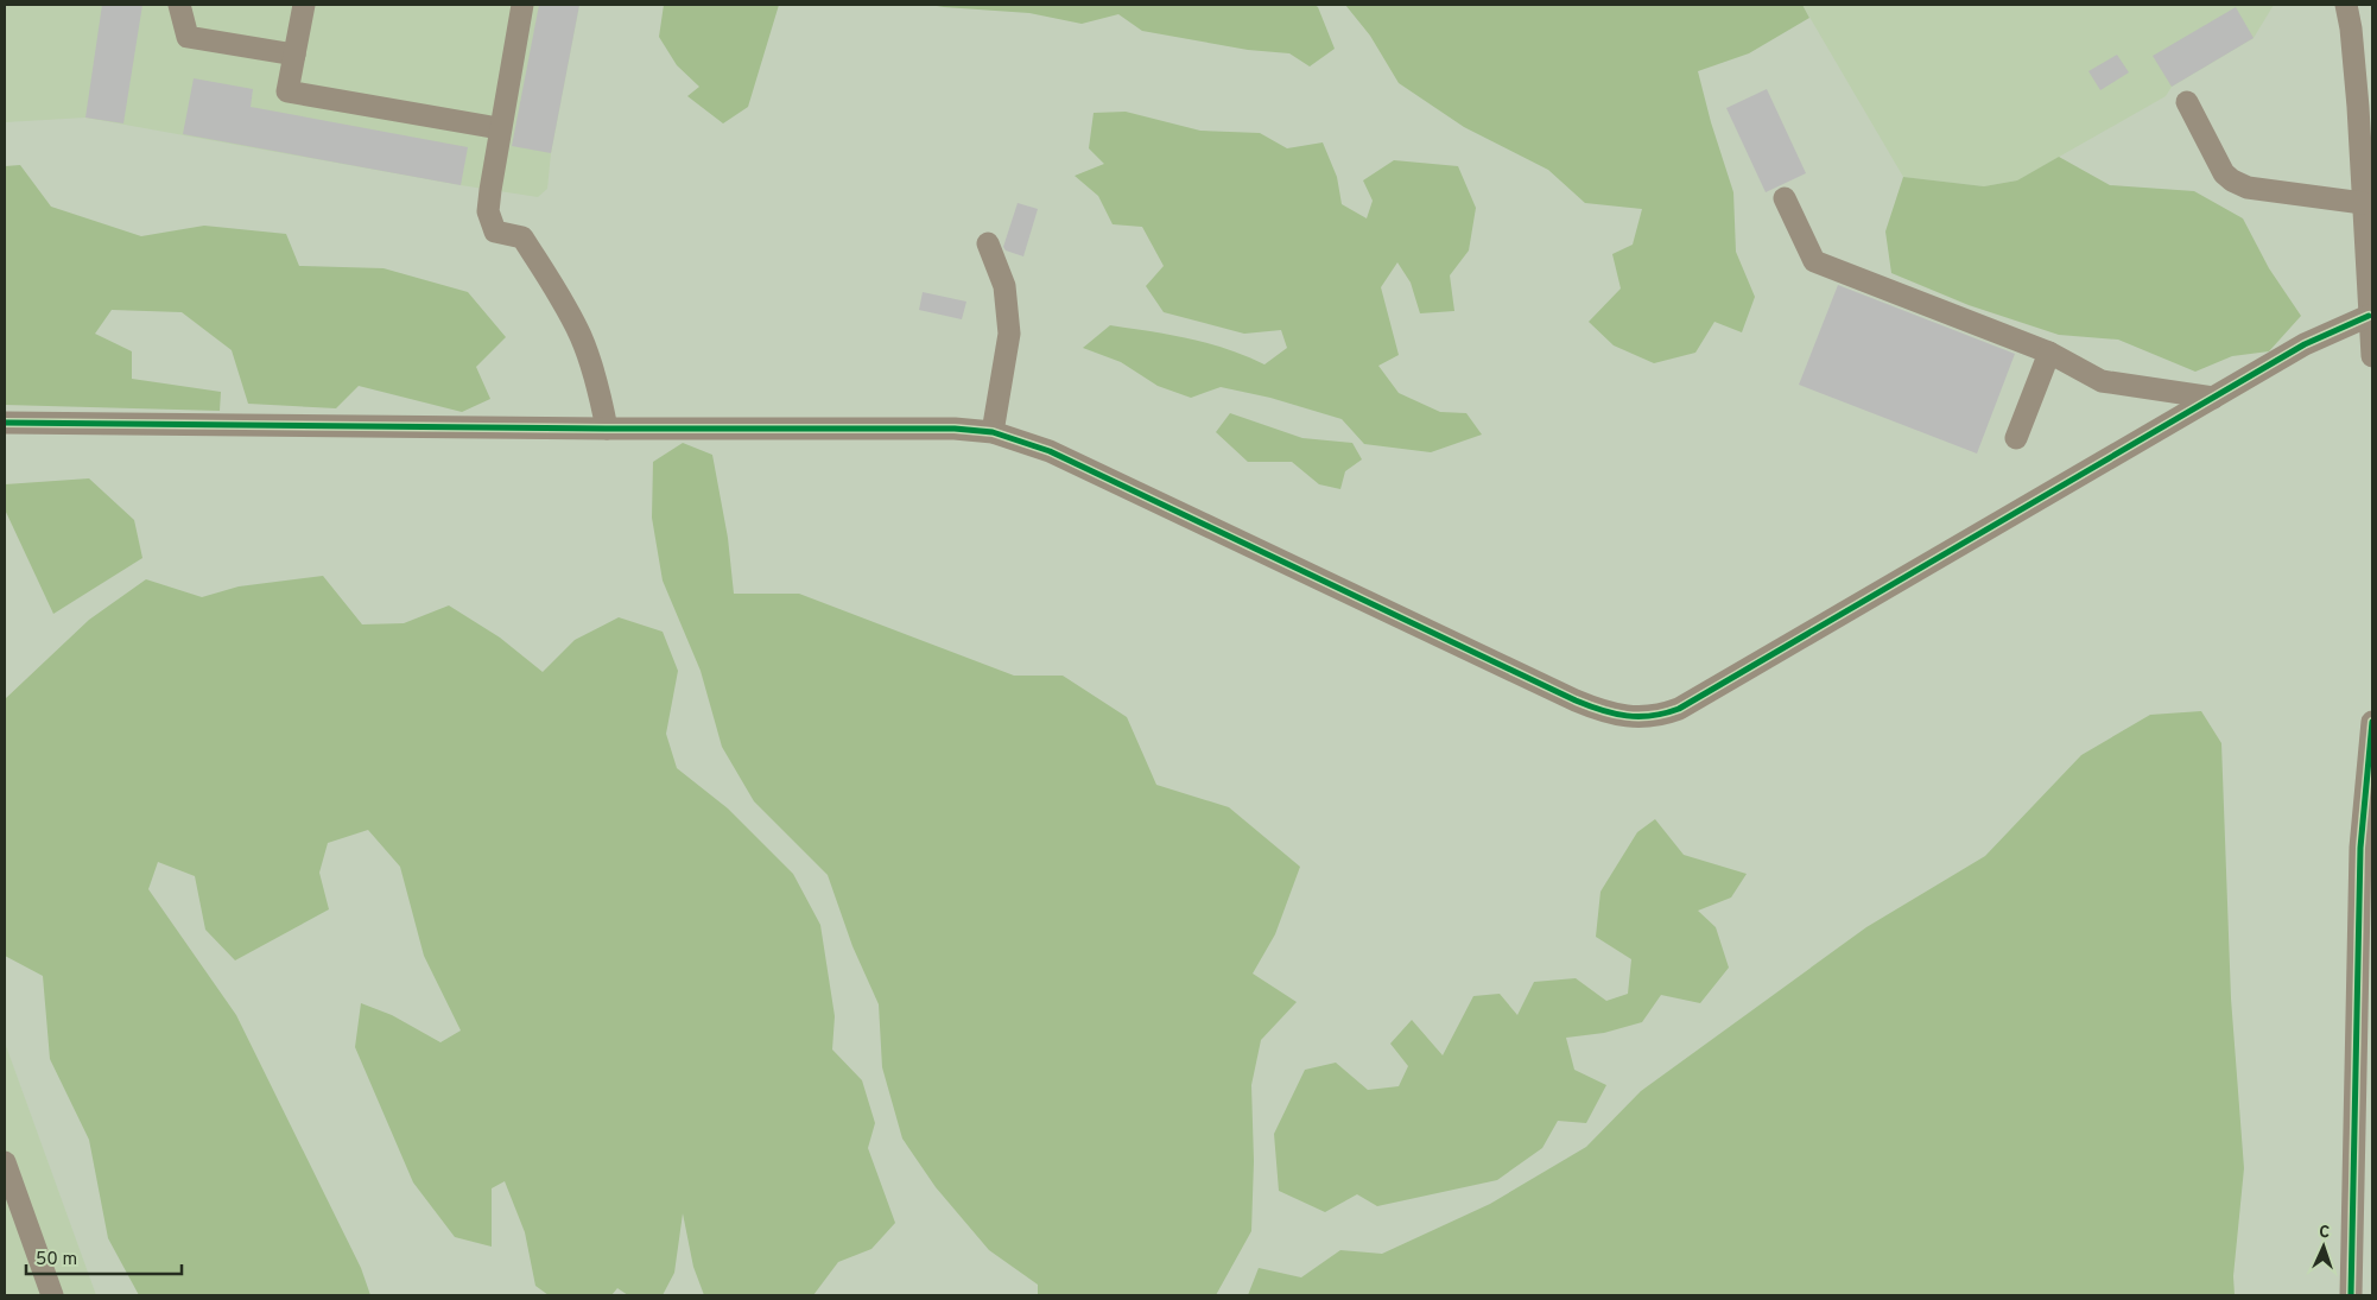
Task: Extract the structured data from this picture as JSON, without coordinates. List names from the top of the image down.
{
  "scale_bar": "50 m",
  "north": "top"
}
